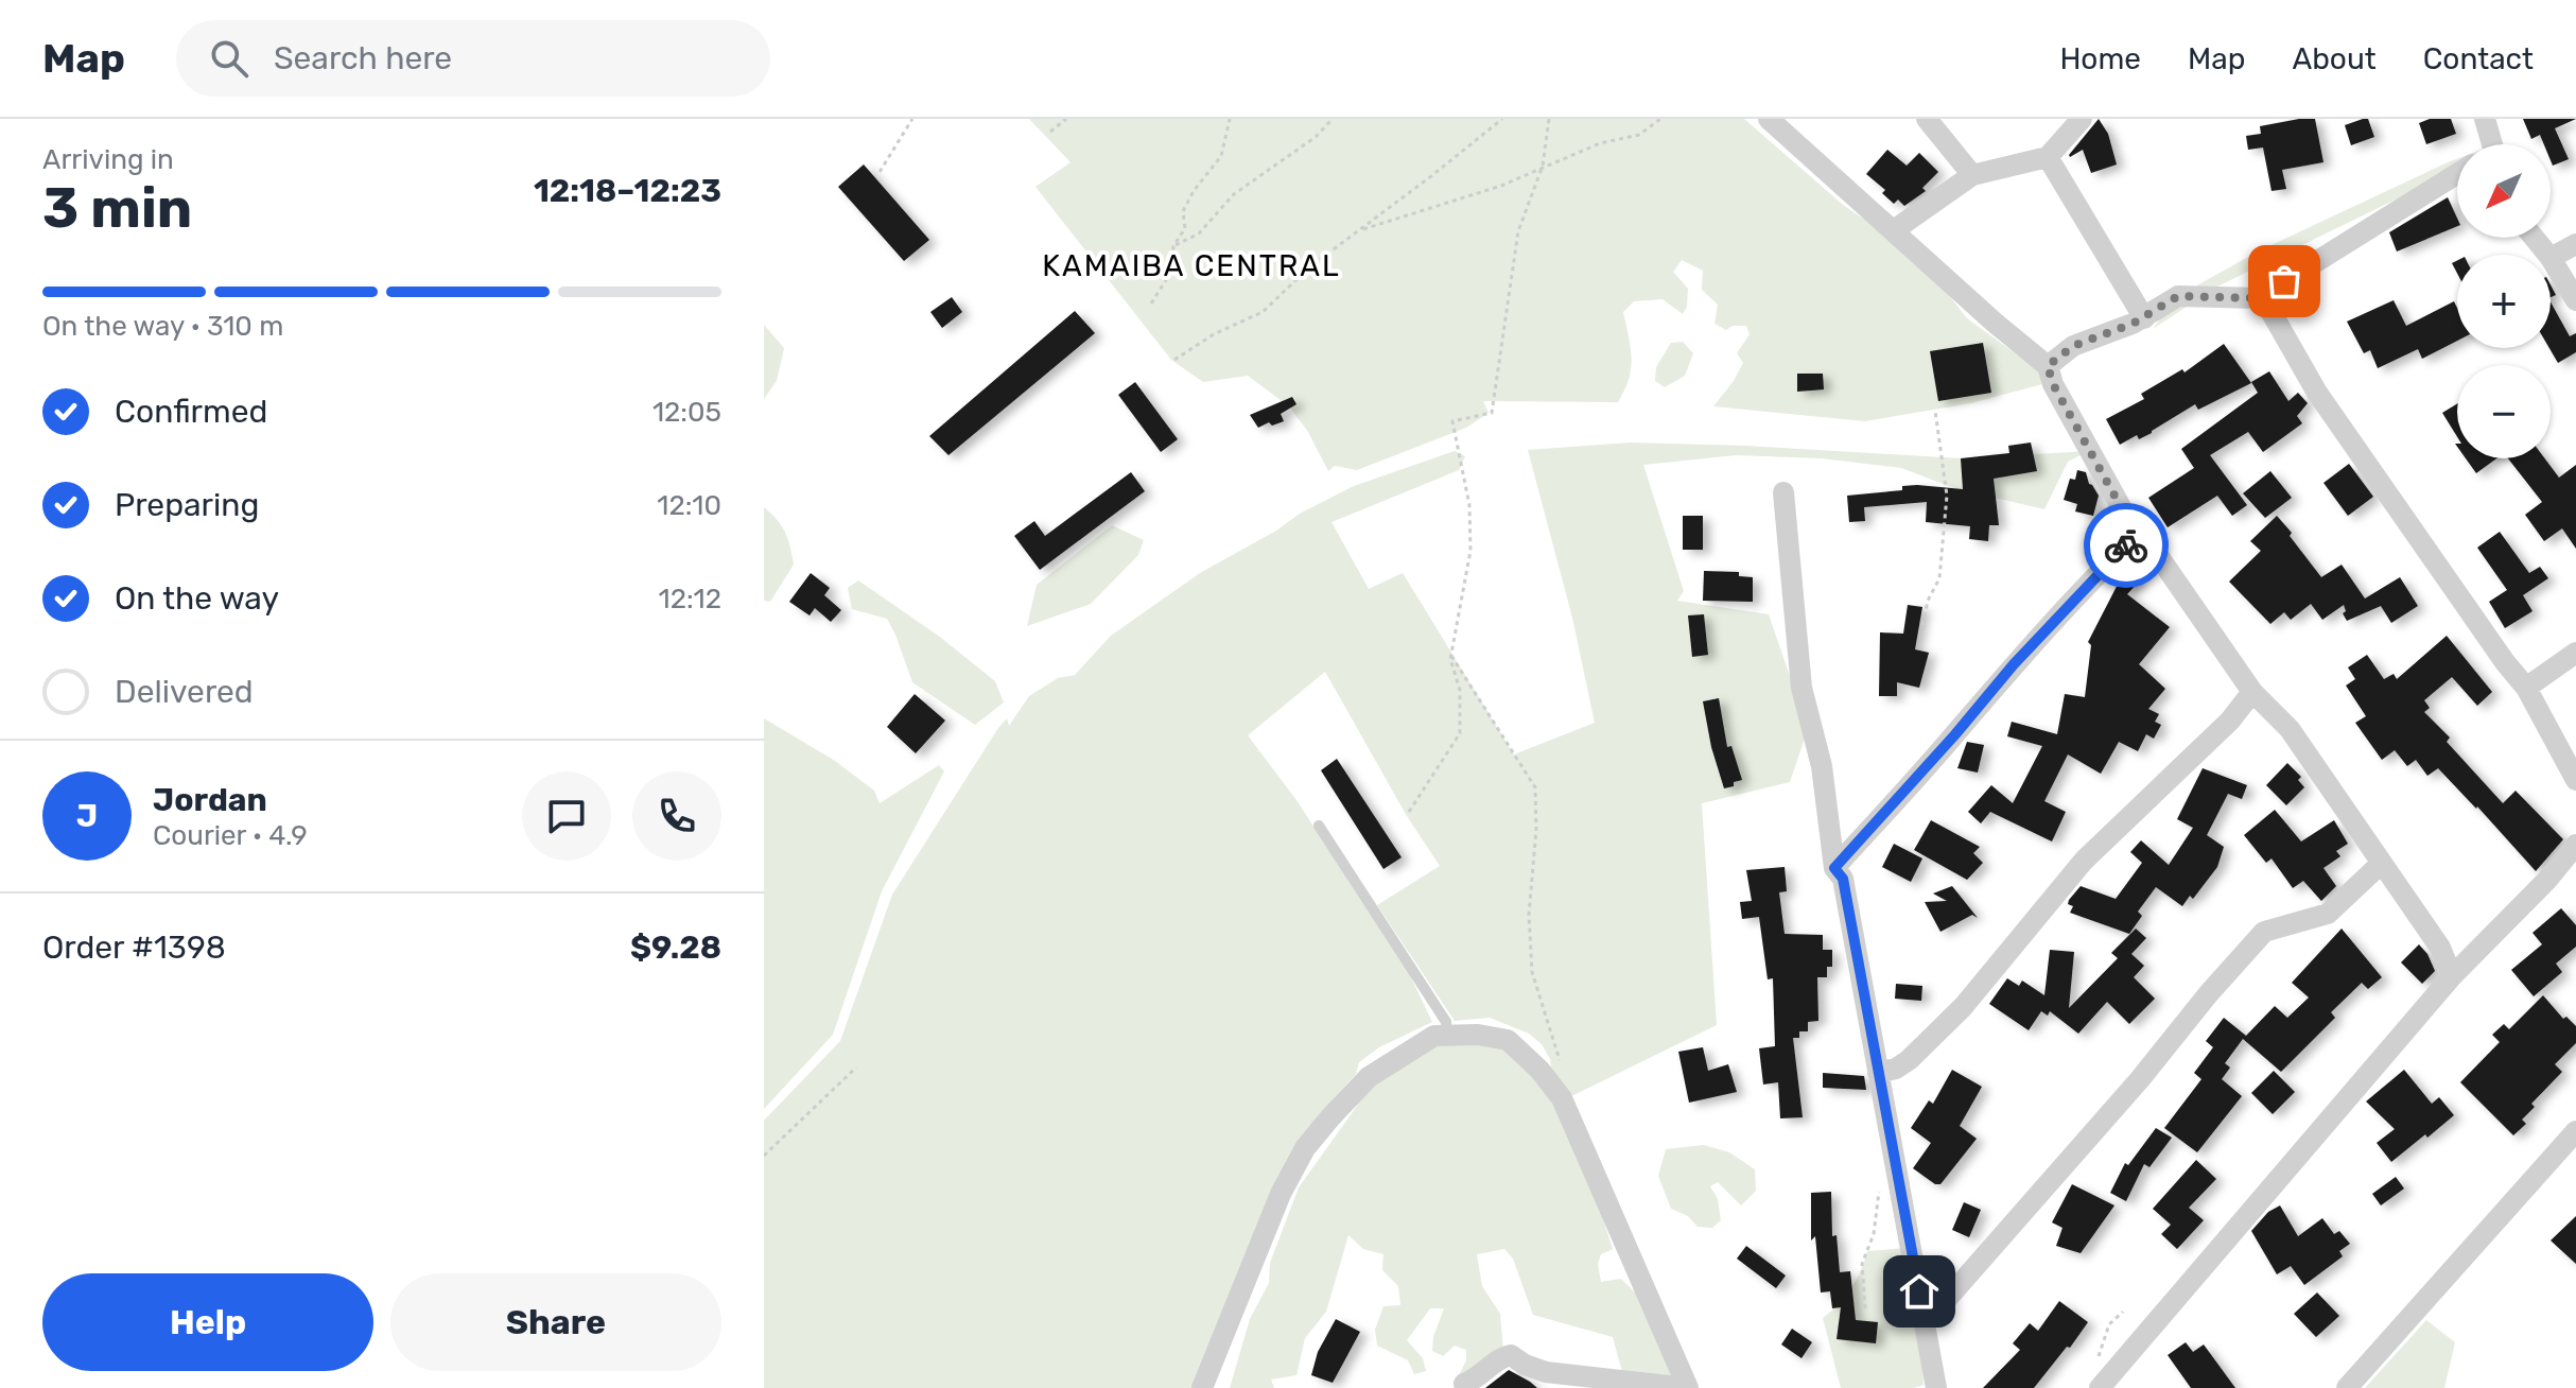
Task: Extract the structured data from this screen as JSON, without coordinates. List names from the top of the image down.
{
  "districts": ["KAMAIBA CENTRAL"],
  "north": "bottom left",
  "page": {
    "header": "Map",
    "search": "Search here",
    "nav": [
      "Home",
      "Map",
      "About",
      "Contact"
    ],
    "heading": ["3 min", "Arriving in", "12:18–12:23"],
    "panel": [
      "Jordan",
      "Courier · 4.9",
      "Order #1398",
      "$9.28"
    ],
    "map_buttons": ["+", "−"],
    "bar": "On the way · 310 m",
    "list": [
      ["Confirmed", "12:05"],
      ["Preparing", "12:10"],
      ["On the way", "12:12"],
      "Delivered"
    ],
    "round": "J",
    "buttons": ["Help", "Share"]
  }
}
